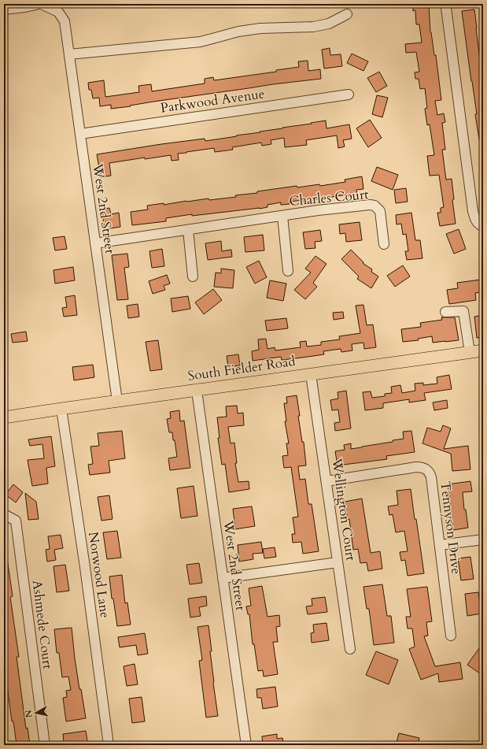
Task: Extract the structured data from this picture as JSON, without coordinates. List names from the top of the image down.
{
  "streets": {
    "main road": ["South Fielder Road"],
    "street": [
      "Parkwood Avenue",
      "Charles Court",
      "West 2nd Street",
      "Wellington Court",
      "Tennyson Drive",
      "Norwood Lane",
      "Ashmede Court"
    ]
  },
  "crossings": [
    ["Parkwood Avenue", "West 2nd Street"],
    ["Charles Court", "West 2nd Street"],
    ["West 2nd Street", "South Fielder Road"],
    ["South Fielder Road", "Wellington Court"],
    ["South Fielder Road", "Norwood Lane"],
    ["Wellington Court", "Tennyson Drive"]
  ],
  "north": "left"
}
